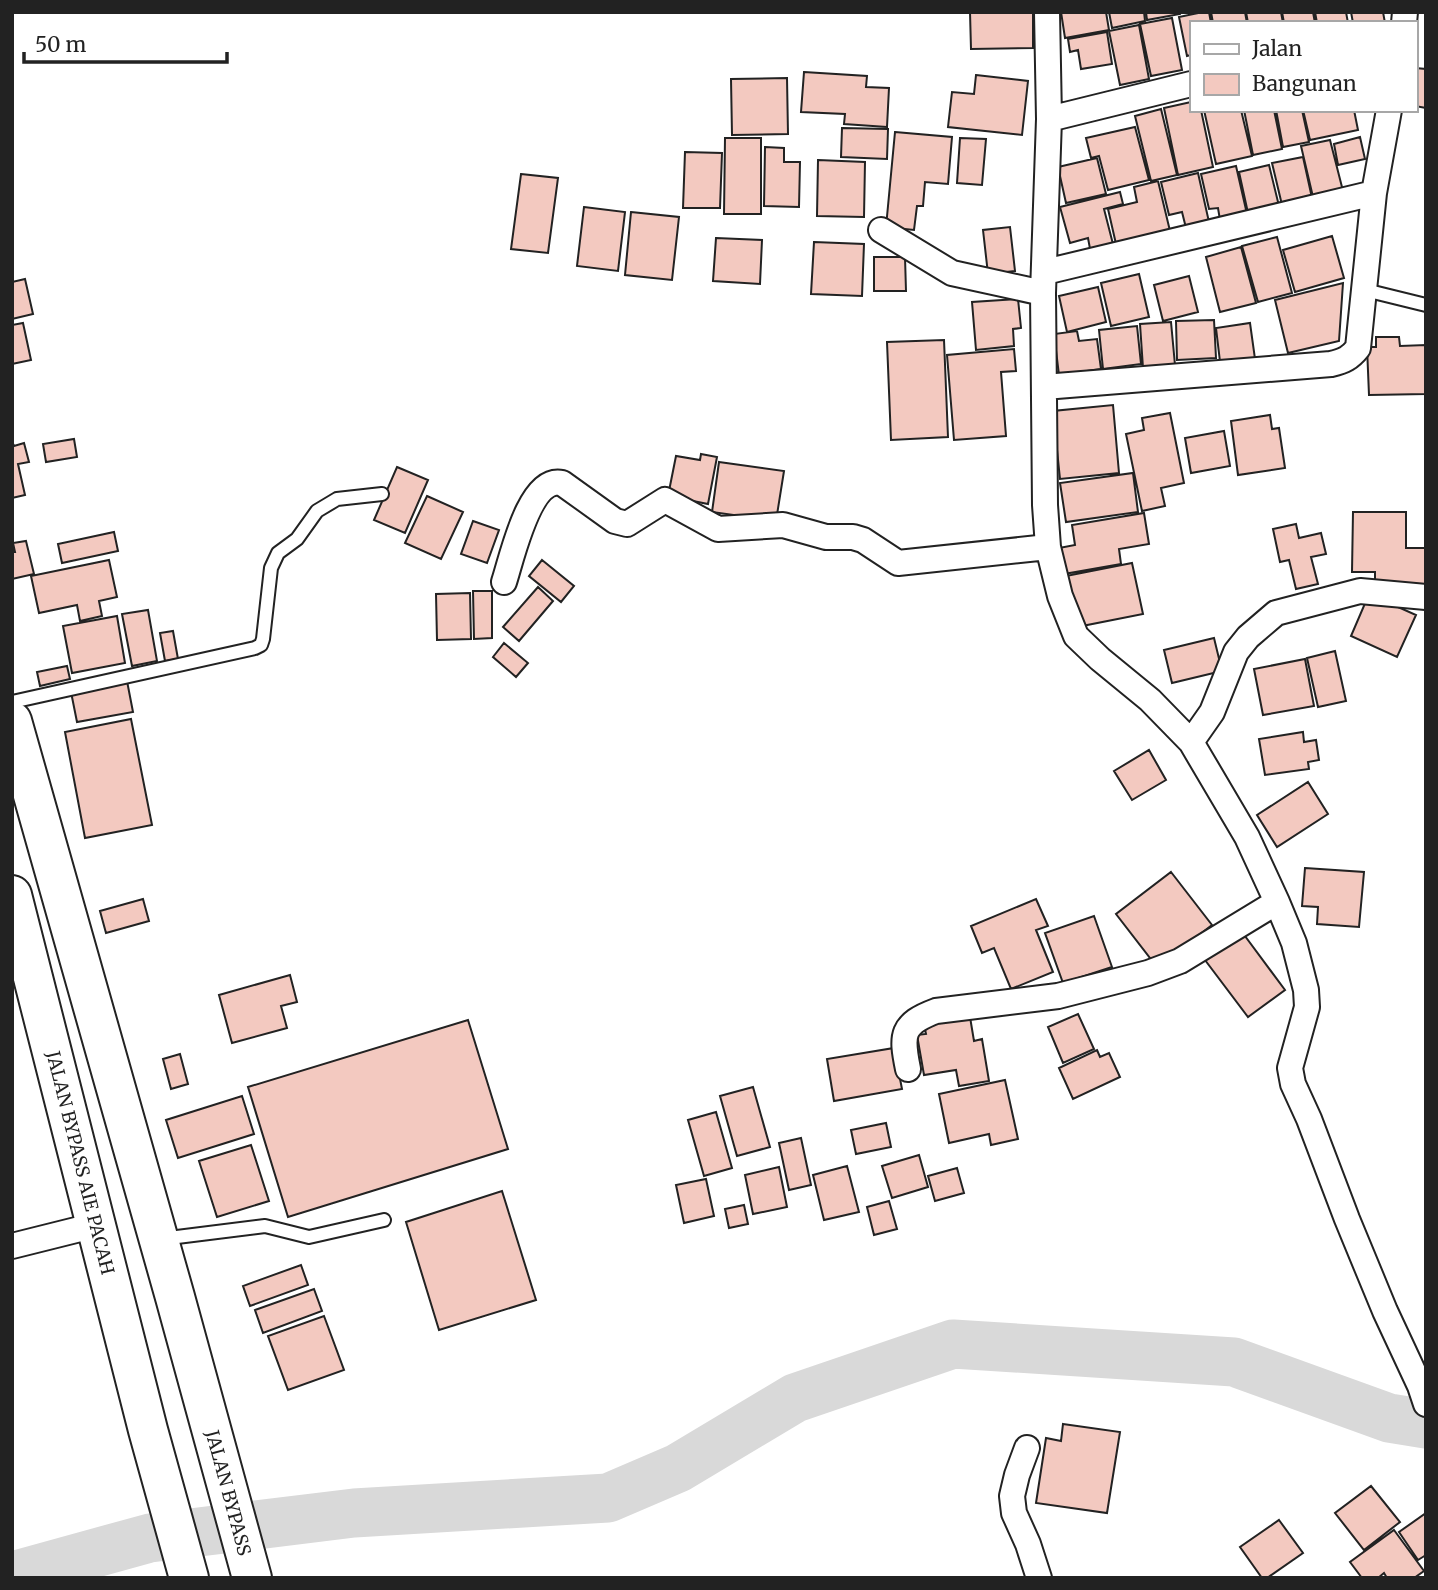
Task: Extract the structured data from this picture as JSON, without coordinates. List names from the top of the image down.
{
  "streets": {
    "highway": ["JALAN BYPASS AIE PACAH", "JALAN BYPASS"]
  },
  "legend": ["Jalan", "Bangunan"],
  "scale_bar": "50 m"
}
